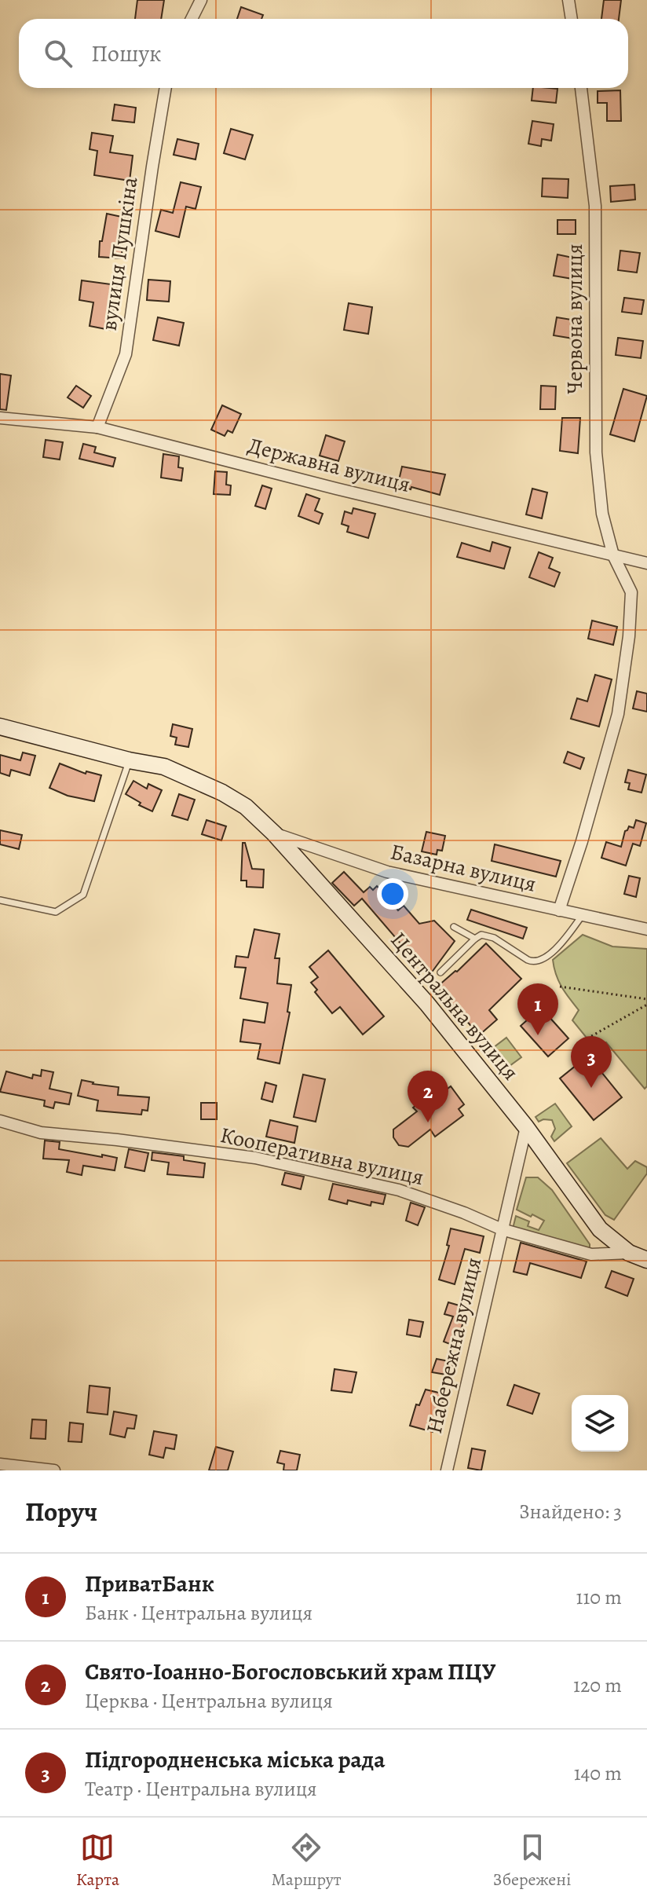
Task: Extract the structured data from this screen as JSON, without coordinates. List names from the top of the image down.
{
  "streets": {
    "main road": ["Центральна вулиця"],
    "street": [
      "вулиця Пушкіна",
      "Червона вулиця",
      "Державна вулиця",
      "Базарна вулиця",
      "Кооперативна вулиця",
      "Набережна вулиця"
    ]
  },
  "crossings": [
    ["вулиця Пушкіна", "Державна вулиця"],
    ["Червона вулиця", "Державна вулиця"],
    ["Червона вулиця", "Базарна вулиця"],
    ["Базарна вулиця", "Центральна вулиця"],
    ["Центральна вулиця", "Кооперативна вулиця"],
    ["Центральна вулиця", "Набережна вулиця"],
    ["Кооперативна вулиця", "Набережна вулиця"]
  ],
  "page": {
    "search": "Пошук",
    "pins": ["1", "3", "2"],
    "heading": ["Поруч", "Знайдено: 3"],
    "list": [
      {
        "mark": "1",
        "name": "ПриватБанк",
        "note": "Банк · Центральна вулиця",
        "value": "110 m"
      },
      {
        "mark": "2",
        "name": "Свято-Іоанно-Богословський храм ПЦУ",
        "note": "Церква · Центральна вулиця",
        "value": "120 m"
      },
      {
        "mark": "3",
        "name": "Підгородненська міська рада",
        "note": "Театр · Центральна вулиця",
        "value": "140 m"
      }
    ],
    "nav": ["Карта", "Маршрут", "Збережені"]
  }
}
